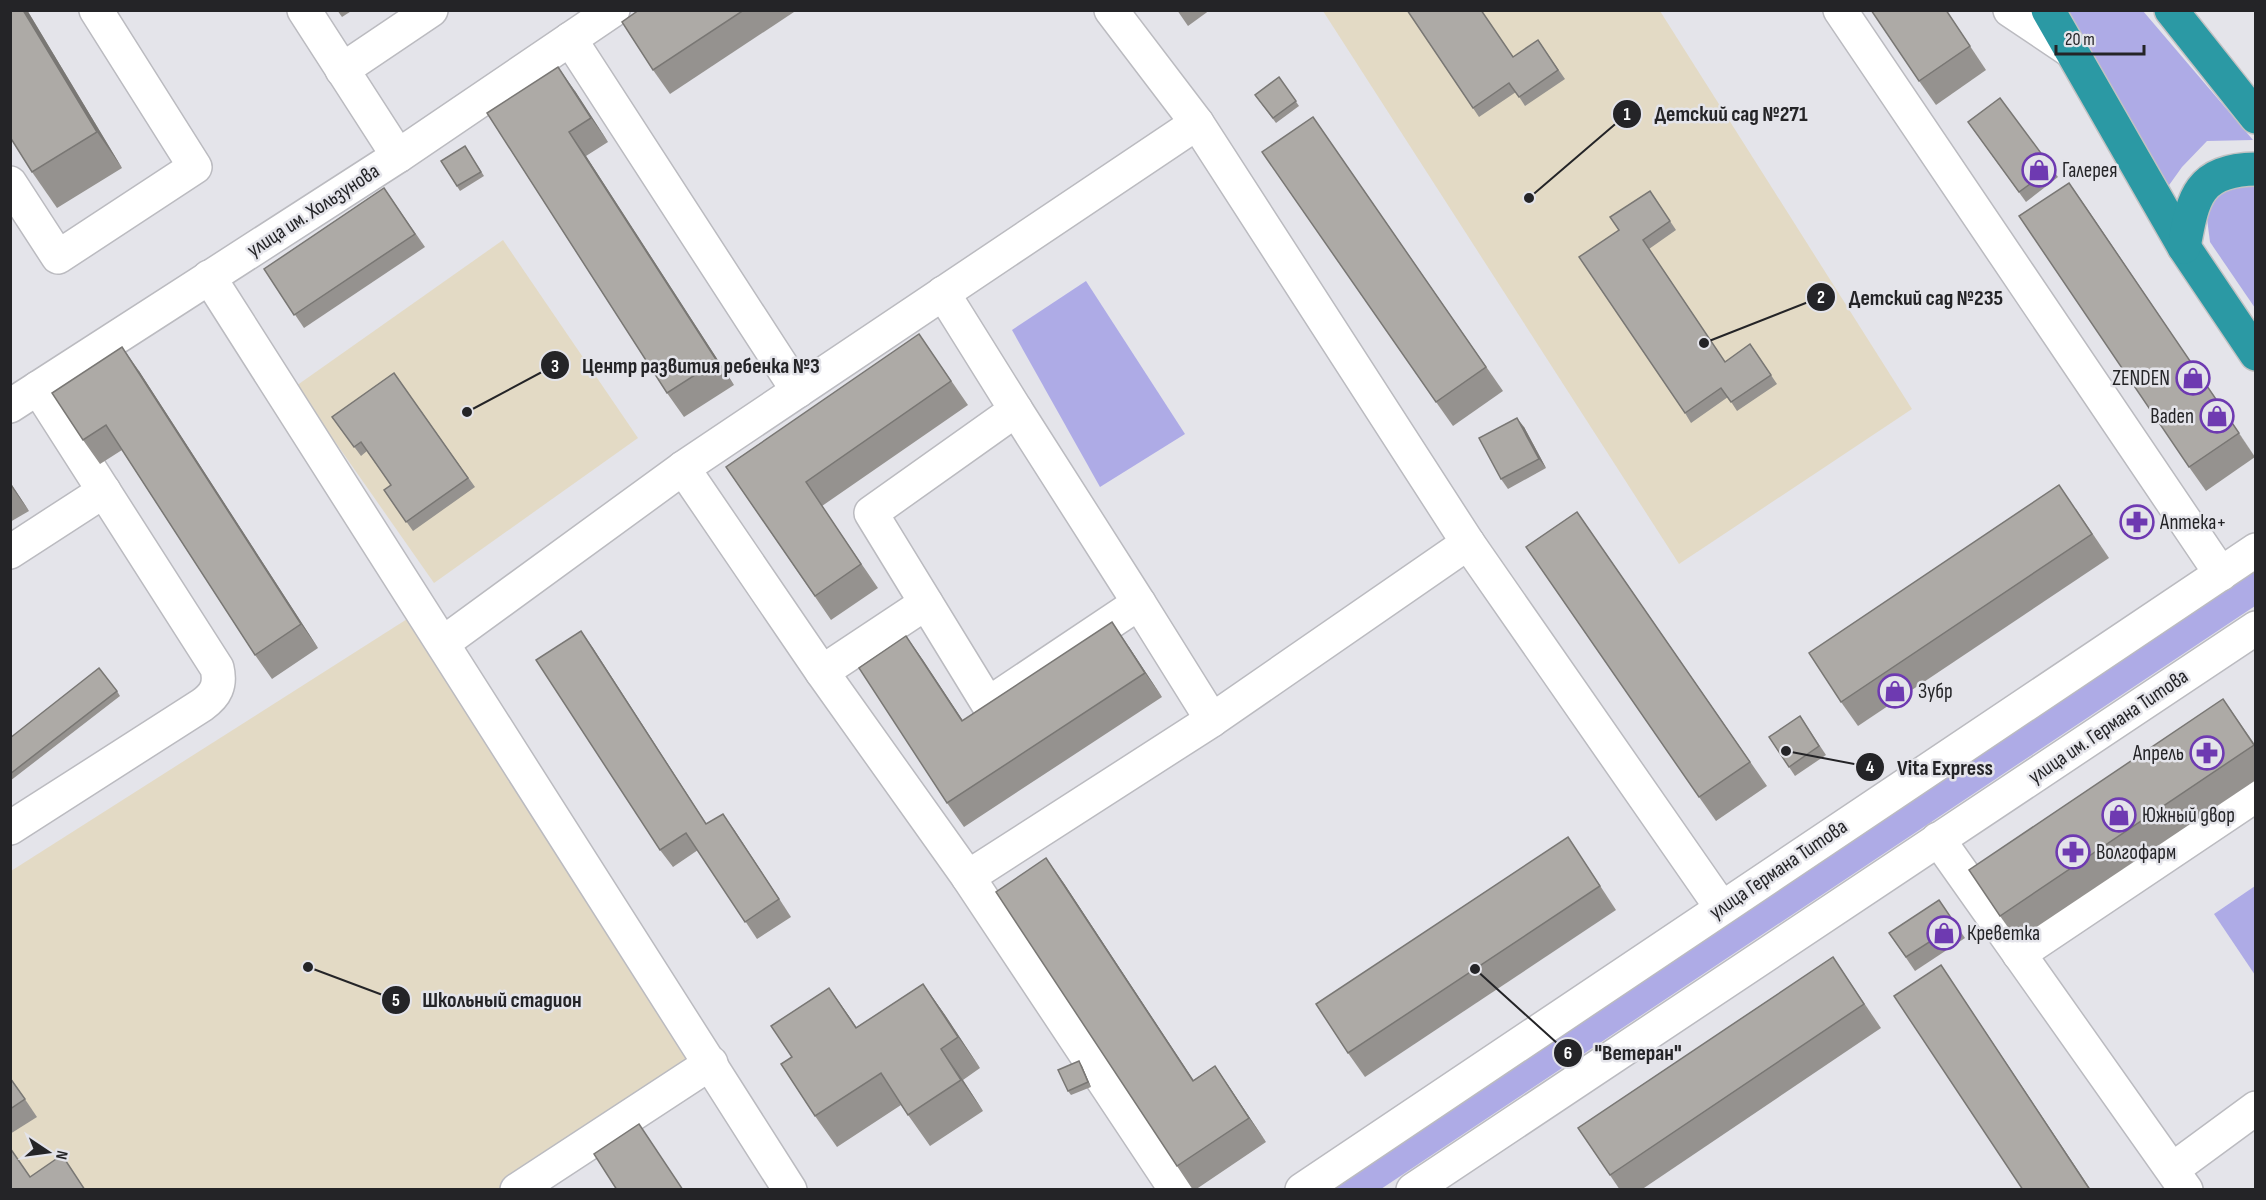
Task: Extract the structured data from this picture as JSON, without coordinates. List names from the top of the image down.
{
  "streets": {
    "street": ["улица им. Хользунова", "улица им. Германа Титова", "улица Германа Титова"]
  },
  "places": {
    "shop": [
      "Галерея",
      "ZENDEN",
      "Baden",
      "Зубр",
      "Южный двор",
      "Креветка"
    ],
    "other": [
      "Детский сад №271",
      "Детский сад №235",
      "Центр развития ребенка №3",
      "Vita Express",
      "Школьный стадион",
      "\"Ветеран\""
    ],
    "pharmacy": ["Аптека+", "Апрель", "Волгофарм"]
  },
  "scale_bar": "20 m",
  "north": "right"
}
